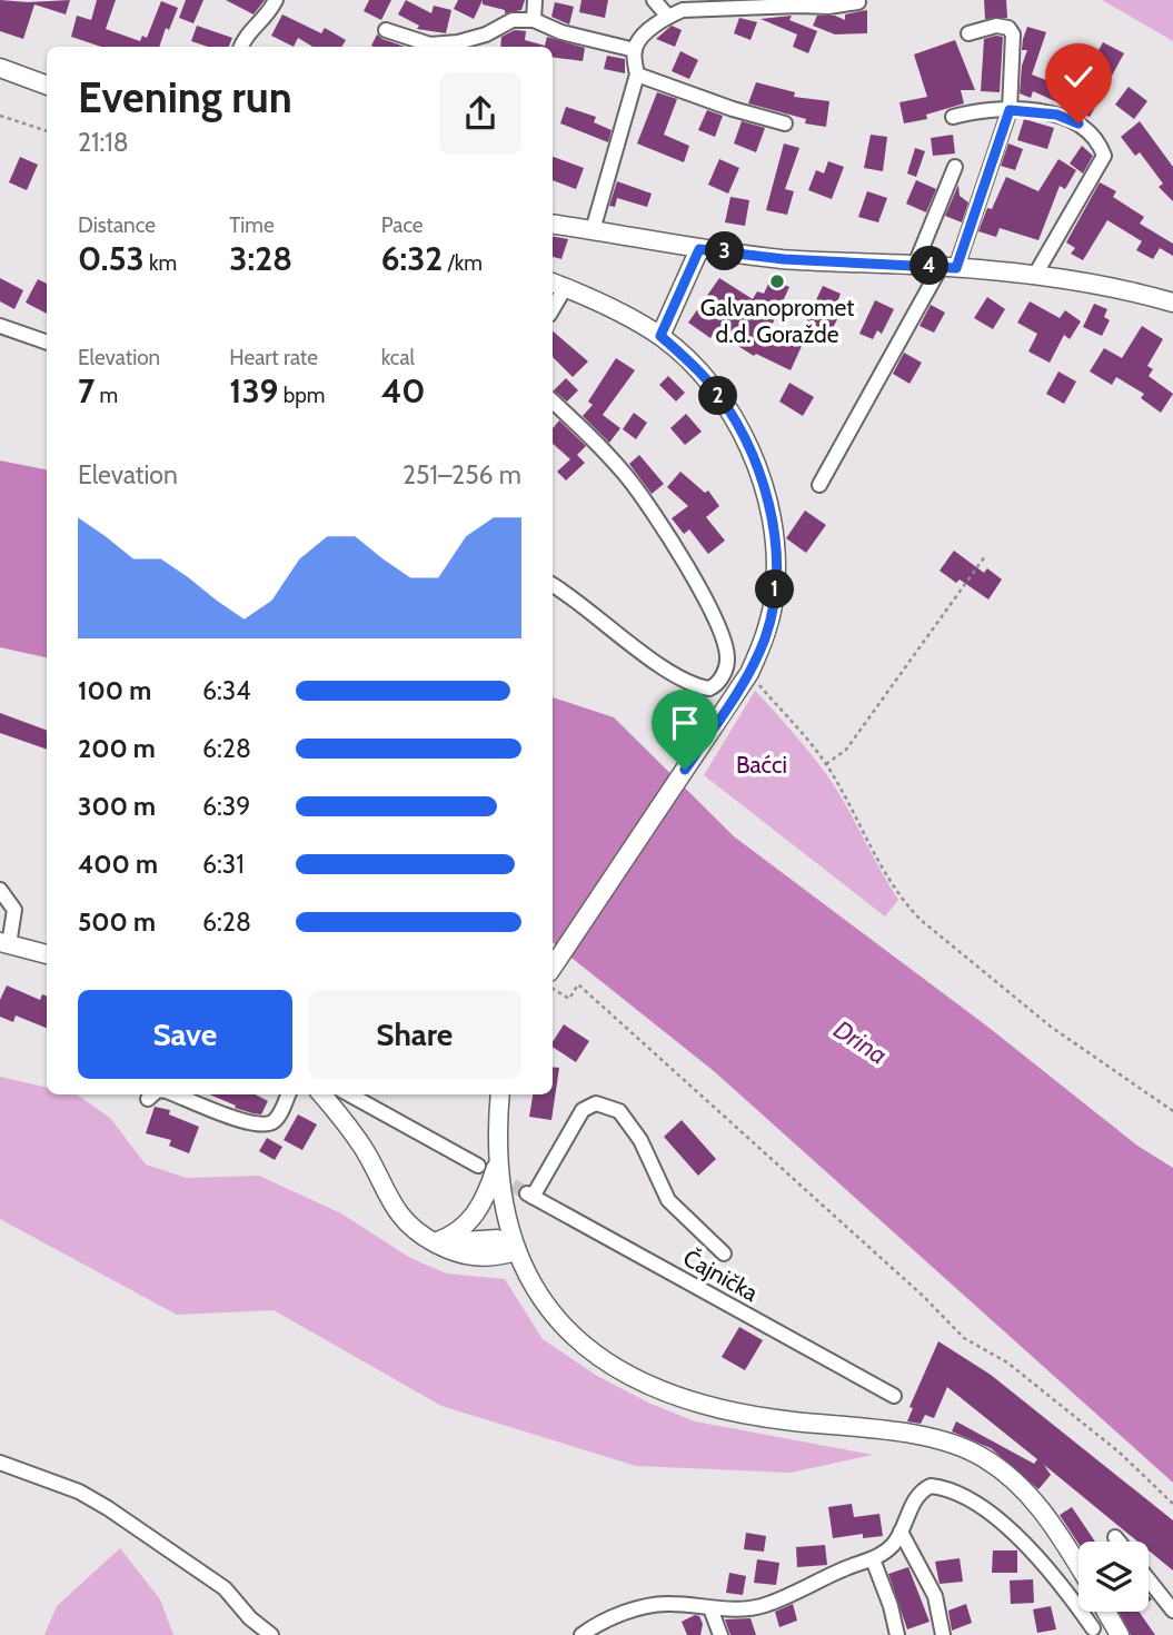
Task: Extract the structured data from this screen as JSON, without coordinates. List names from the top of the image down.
{
  "streets": {
    "street": ["Čajnička"]
  },
  "water": ["Drina"],
  "parks": ["Baćci"],
  "places": ["Galvanopromet d.d. Goražde"],
  "page": {
    "heading": ["Evening run", "21:18"],
    "stats": [
      ["Distance", "0.53 km"],
      ["Time", "3:28"],
      ["Pace", "6:32 /km"],
      ["Elevation", "7 m"],
      ["Heart rate", "139 bpm"],
      ["kcal", "40"]
    ],
    "pins": [
      "3",
      "4",
      "2",
      "1"
    ],
    "chart": ["Elevation", "251–256 m"],
    "list": [
      {
        "name": "100 m",
        "note": "6:34"
      },
      {
        "name": "200 m",
        "note": "6:28"
      },
      {
        "name": "300 m",
        "note": "6:39"
      },
      {
        "name": "400 m",
        "note": "6:31"
      },
      {
        "name": "500 m",
        "note": "6:28"
      }
    ],
    "buttons": ["Save", "Share"]
  }
}
